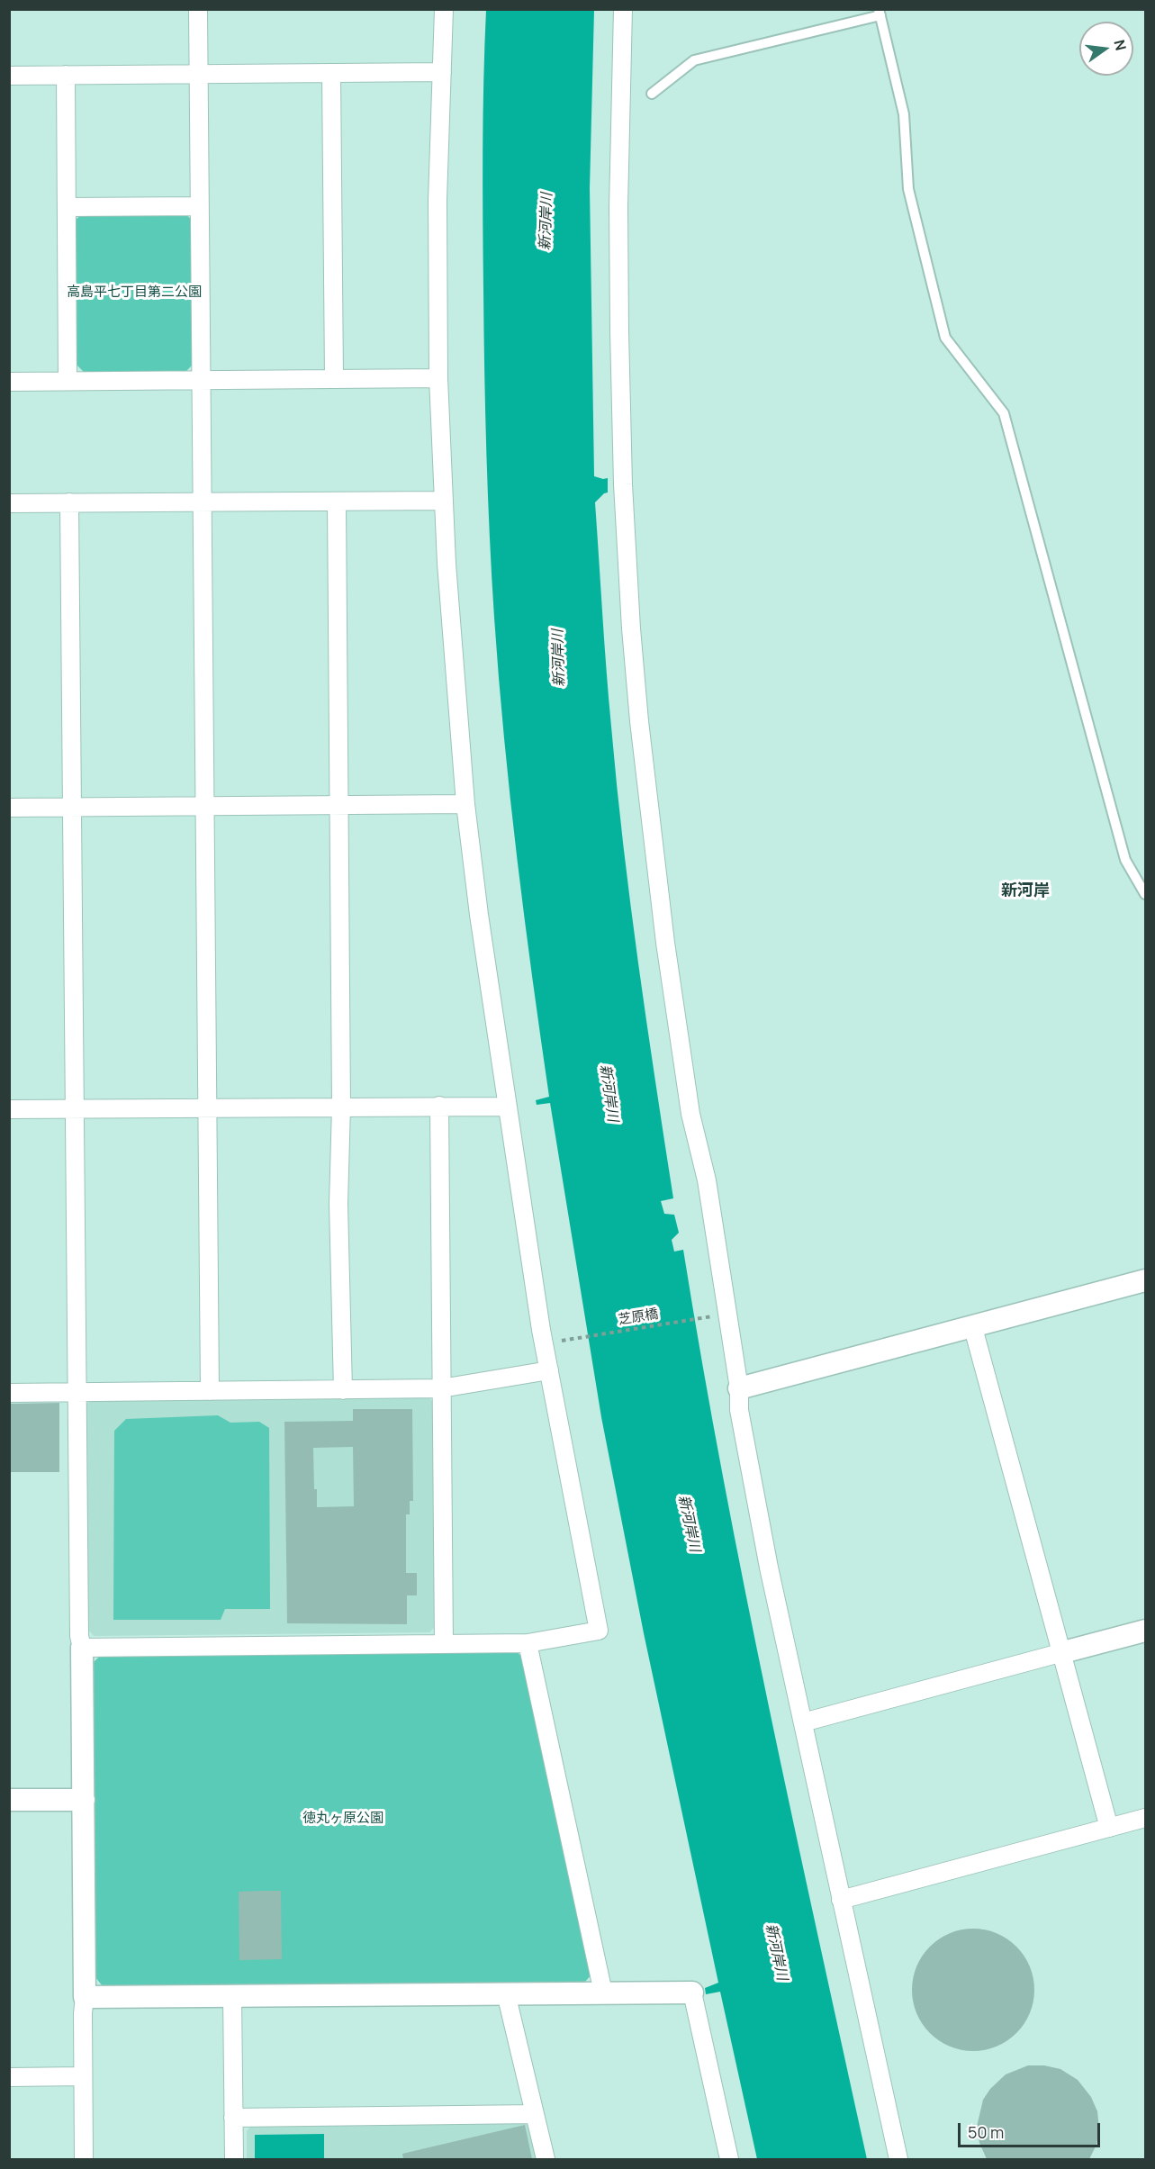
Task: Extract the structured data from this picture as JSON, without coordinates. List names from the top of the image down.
{
  "streets": {
    "path": ["芝原橋"]
  },
  "districts": ["新河岸"],
  "water": ["新河岸川"],
  "parks": ["高島平七丁目第二公園", "徳丸ヶ原公園"],
  "scale_bar": "50 m",
  "north": "right"
}
